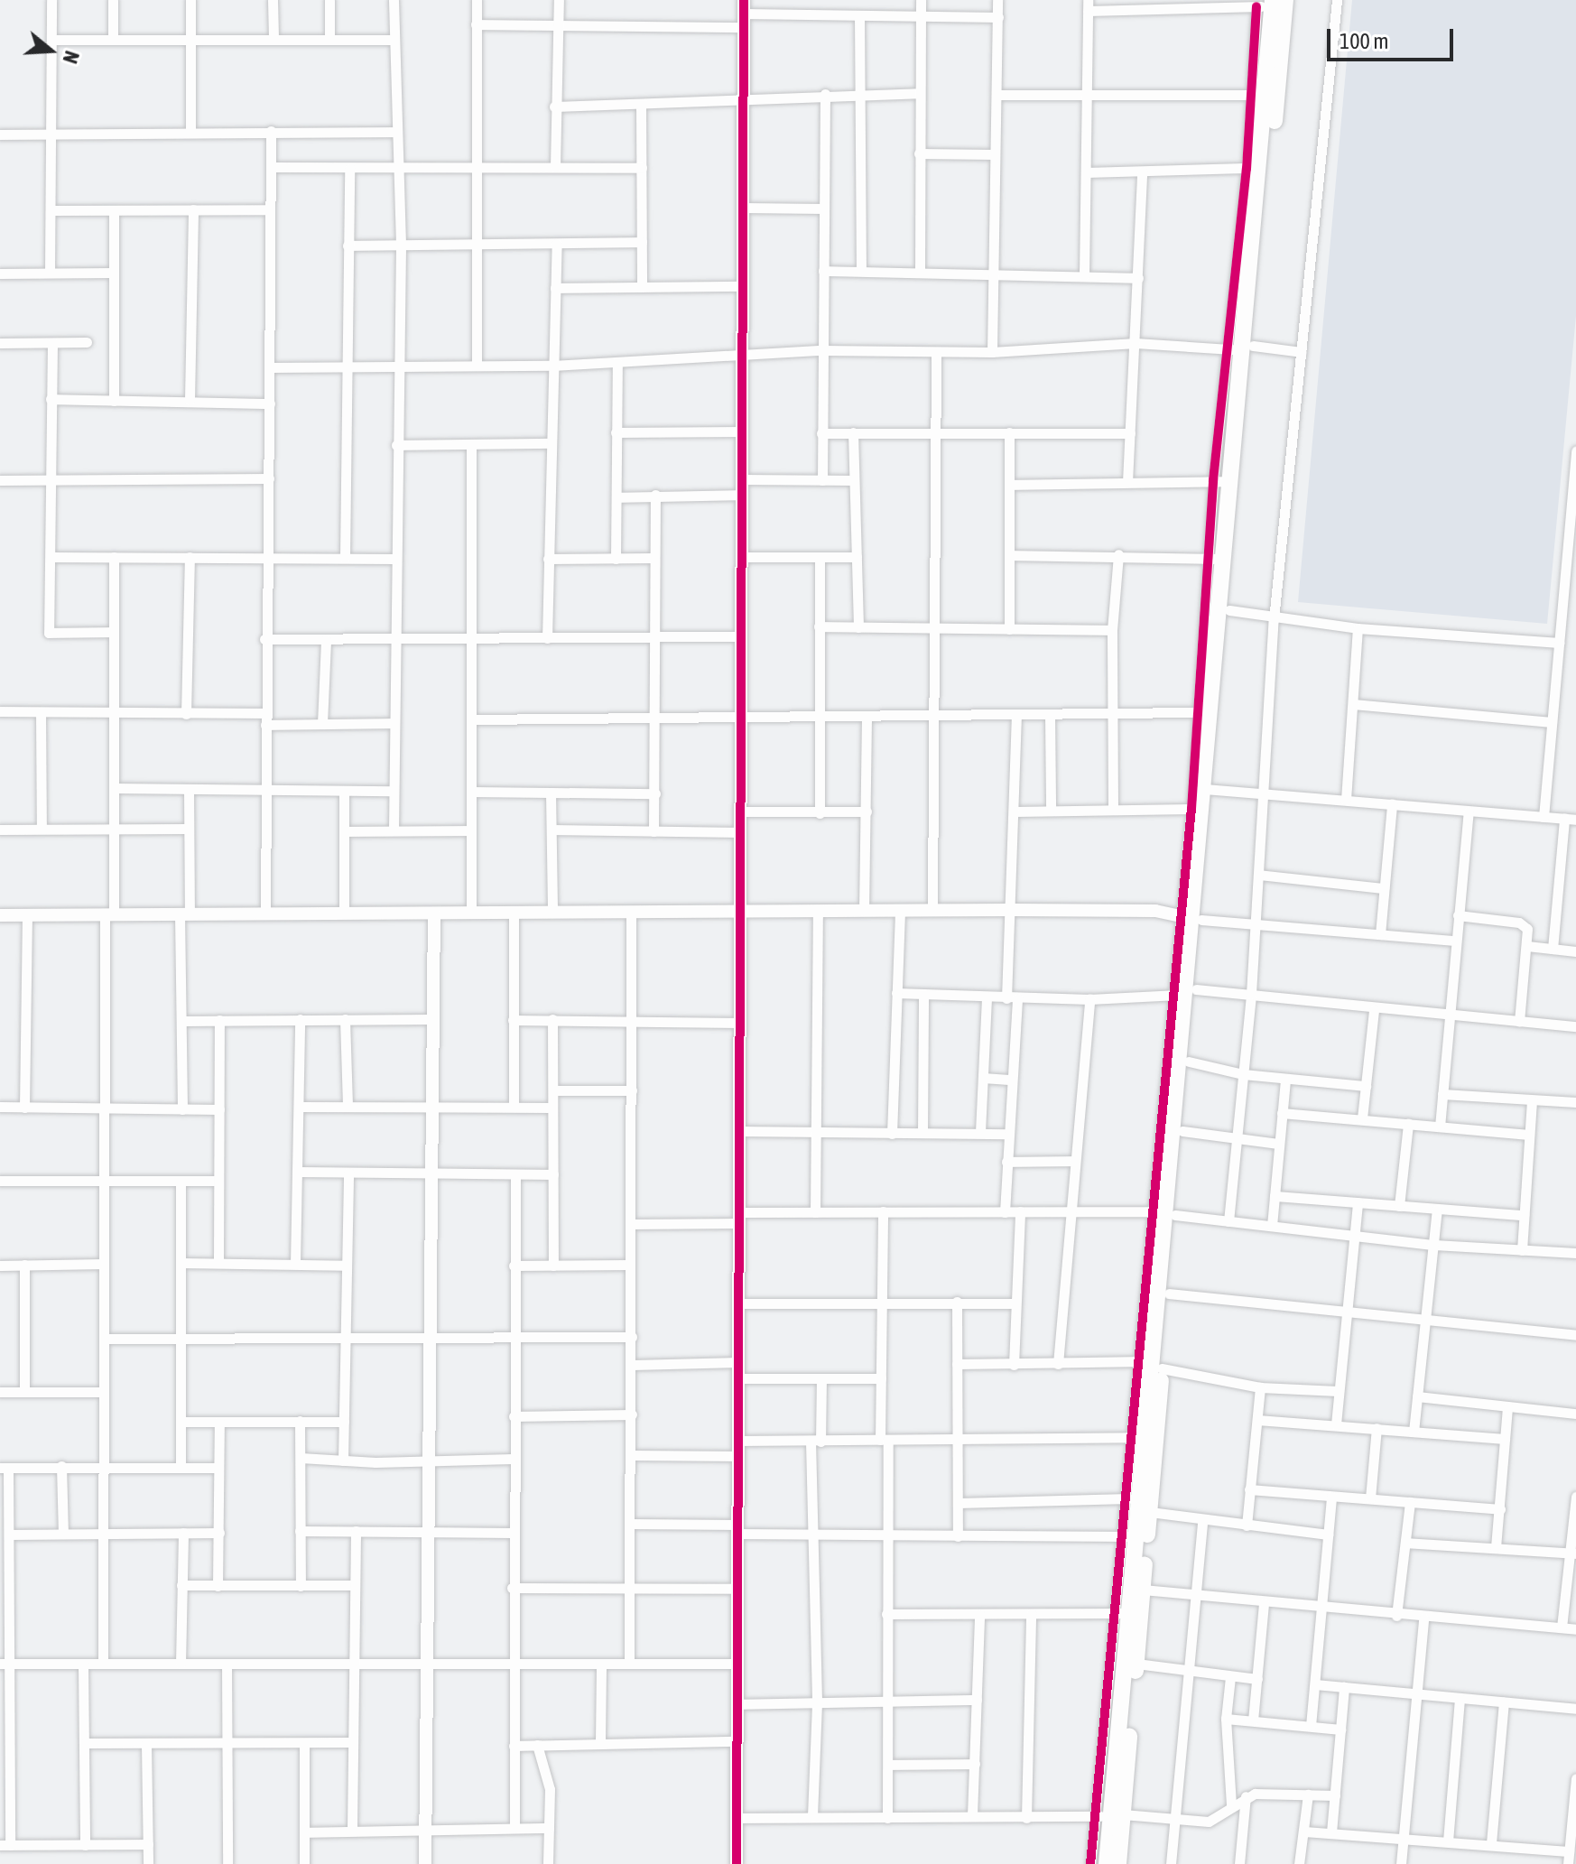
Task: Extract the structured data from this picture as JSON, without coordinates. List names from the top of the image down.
{
  "scale_bar": "100 m",
  "north": "right"
}
